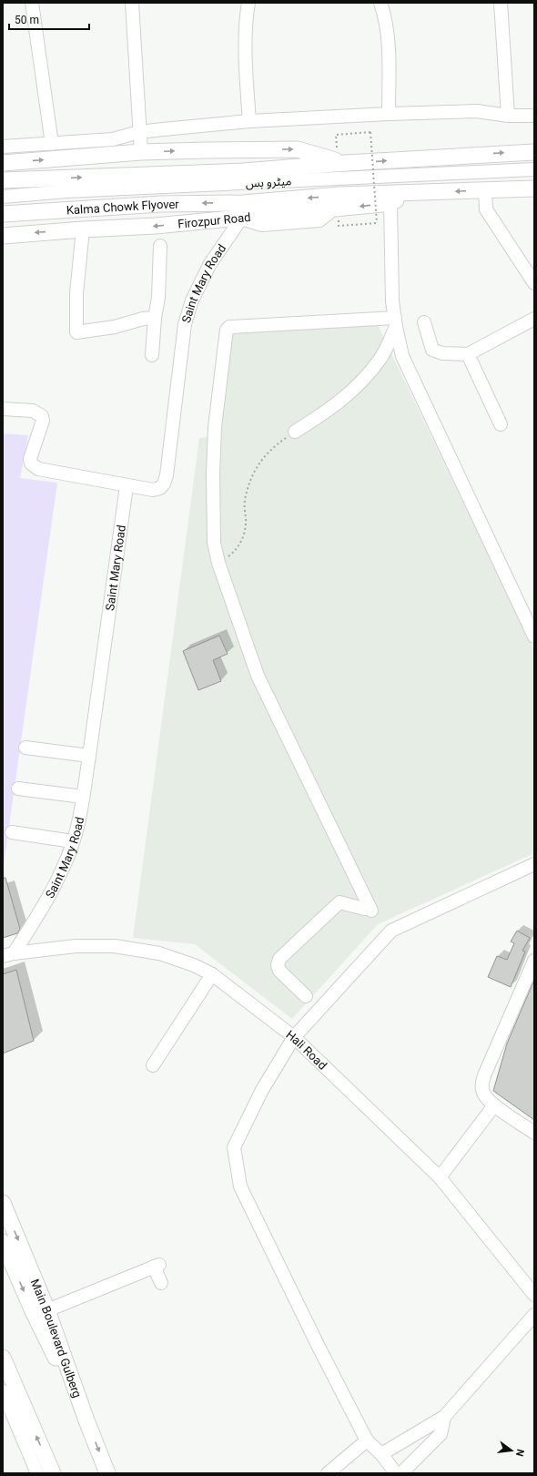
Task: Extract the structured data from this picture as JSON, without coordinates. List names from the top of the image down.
{
  "streets": {
    "main road": ["Kalma Chowk Flyover", "Firozpur Road", "Main Boulevard Gulberg"],
    "street": ["میٹرو بس", "Saint Mary Road", "Hali Road"]
  },
  "crossings": [
    ["Kalma Chowk Flyover", "Firozpur Road"],
    ["Firozpur Road", "Saint Mary Road"],
    ["Saint Mary Road", "Hali Road"]
  ],
  "scale_bar": "50 m",
  "north": "right"
}
